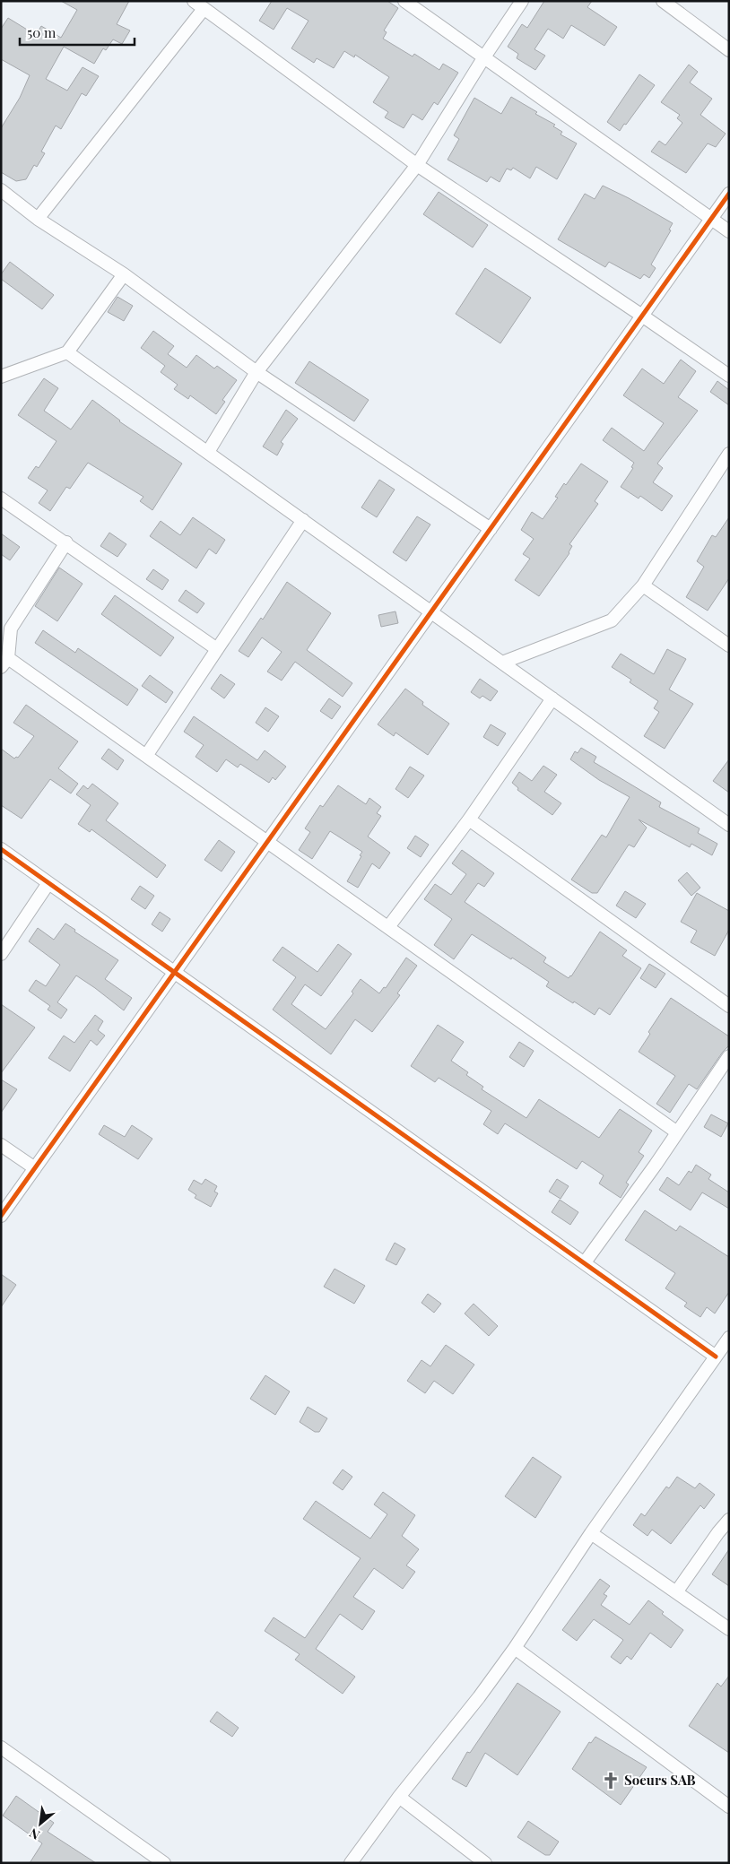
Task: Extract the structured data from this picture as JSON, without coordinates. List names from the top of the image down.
{
  "places": {
    "church": ["Soeurs SAB"]
  },
  "scale_bar": "50 m",
  "north": "bottom left"
}
